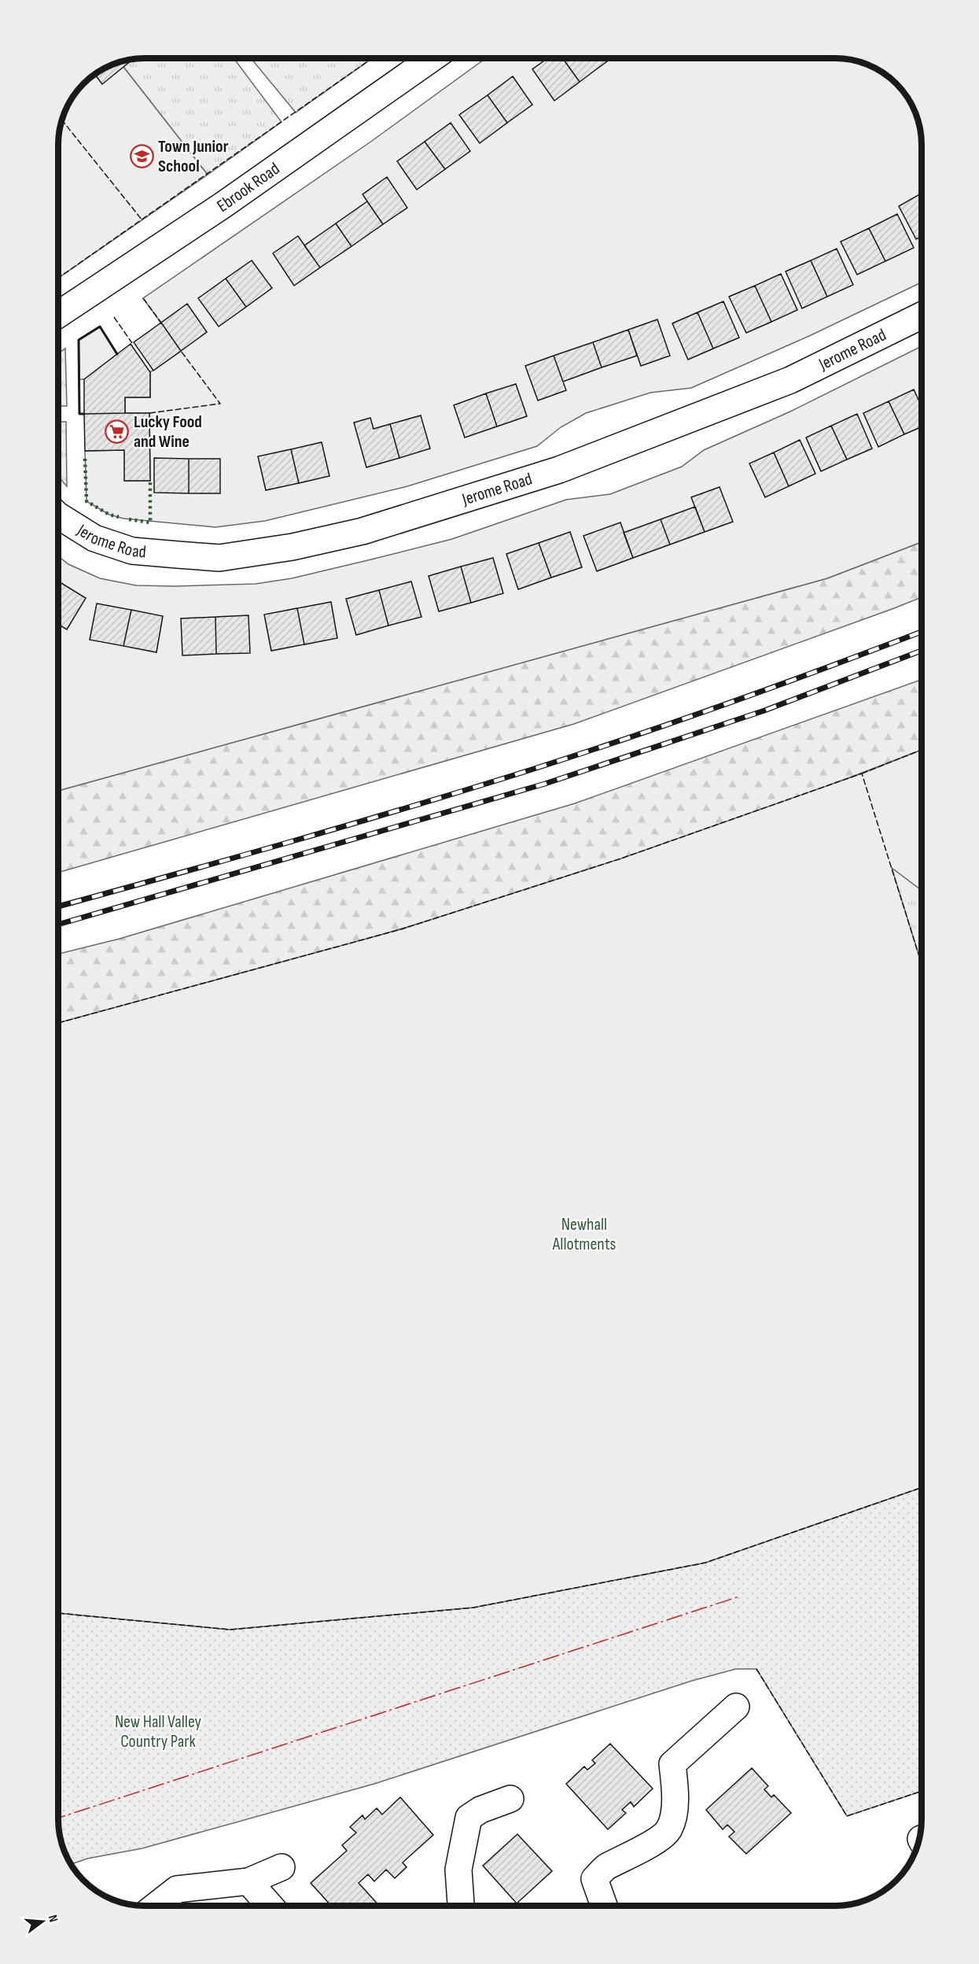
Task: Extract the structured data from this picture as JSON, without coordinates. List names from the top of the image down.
{
  "streets": {
    "street": ["Ebrook Road", "Jerome Road"]
  },
  "parks": ["Newhall Allotments", "New Hall Valley Country Park"],
  "places": {
    "school or university": ["Town Junior School"],
    "supermarket": ["Lucky Food and Wine"]
  },
  "north": "right"
}
